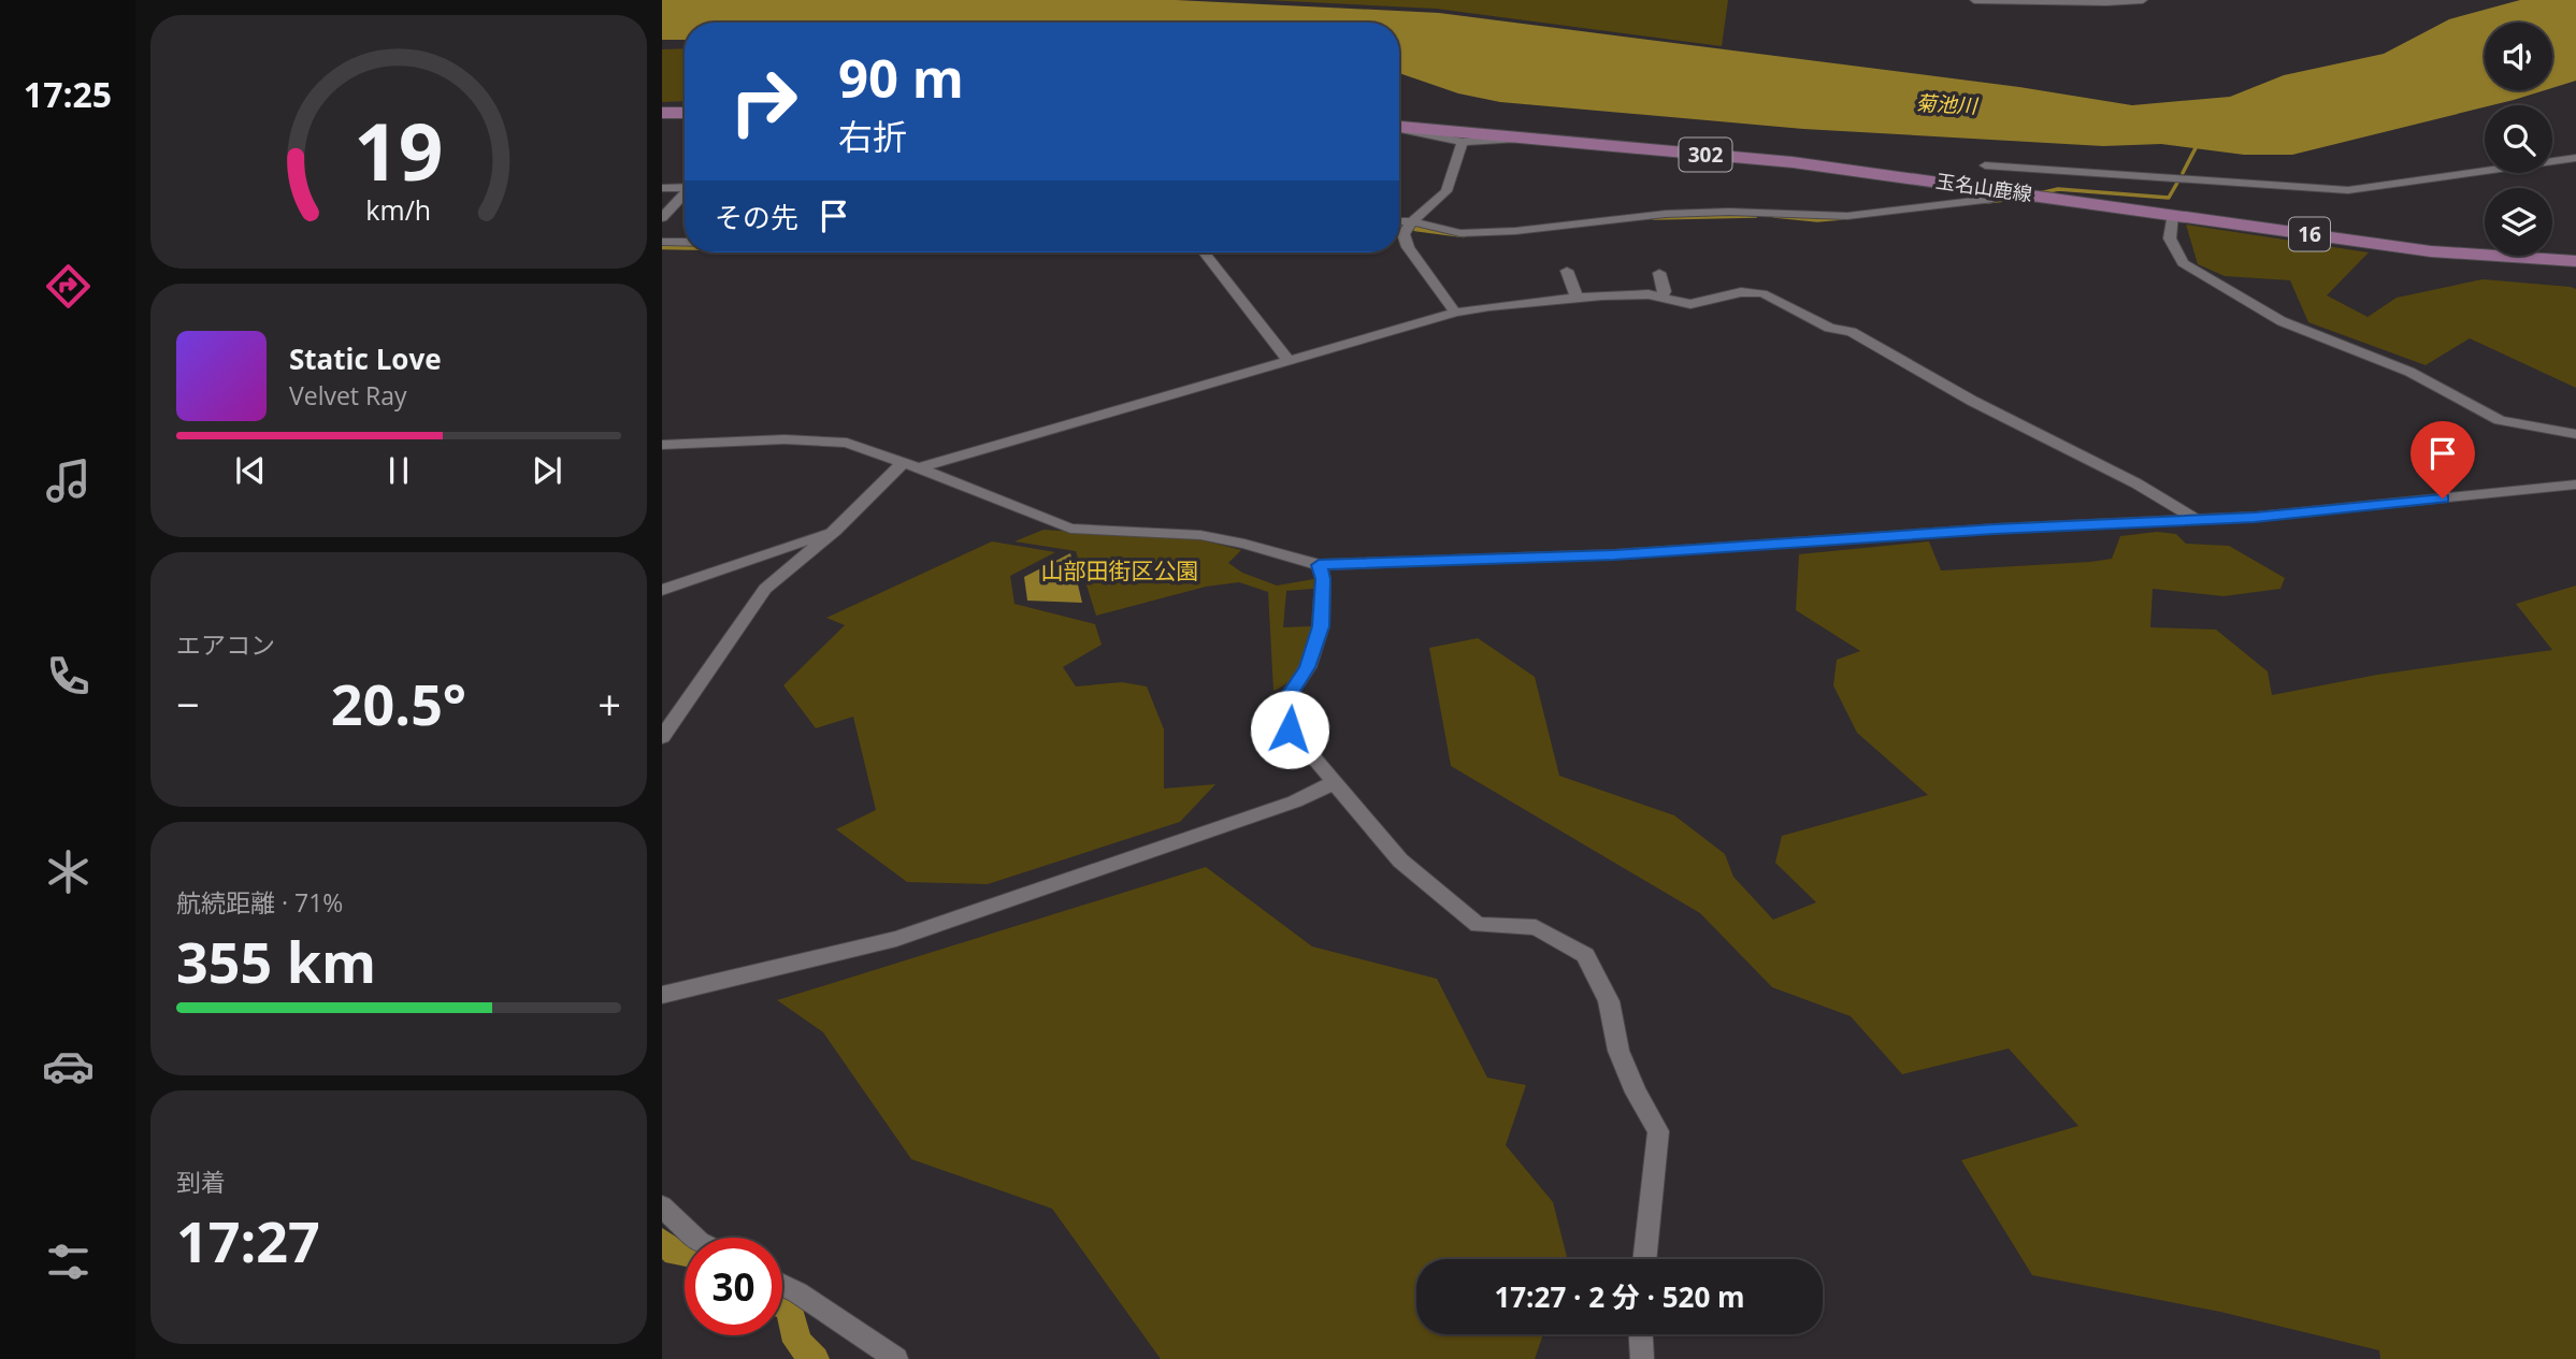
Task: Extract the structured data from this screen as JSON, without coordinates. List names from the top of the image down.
{
  "streets": {
    "main road": ["302", "玉名山鹿線", "16"]
  },
  "water": ["菊池川"],
  "parks": ["山部田街区公園"],
  "page": {
    "tabs": "17:25",
    "turn": ["90 m", "右折"],
    "then": "その先",
    "song": ["Static Love", "Velvet Ray"],
    "tile": [
      "エアコン",
      ["航続距離 · 71%", "355 km"],
      ["到着", "17:27"]
    ],
    "heat": ["−", "20.5°", "+"],
    "limit": "30",
    "trip": "17:27 · 2 分 · 520 m",
    "gauge": ["19", "km/h"]
  }
}
